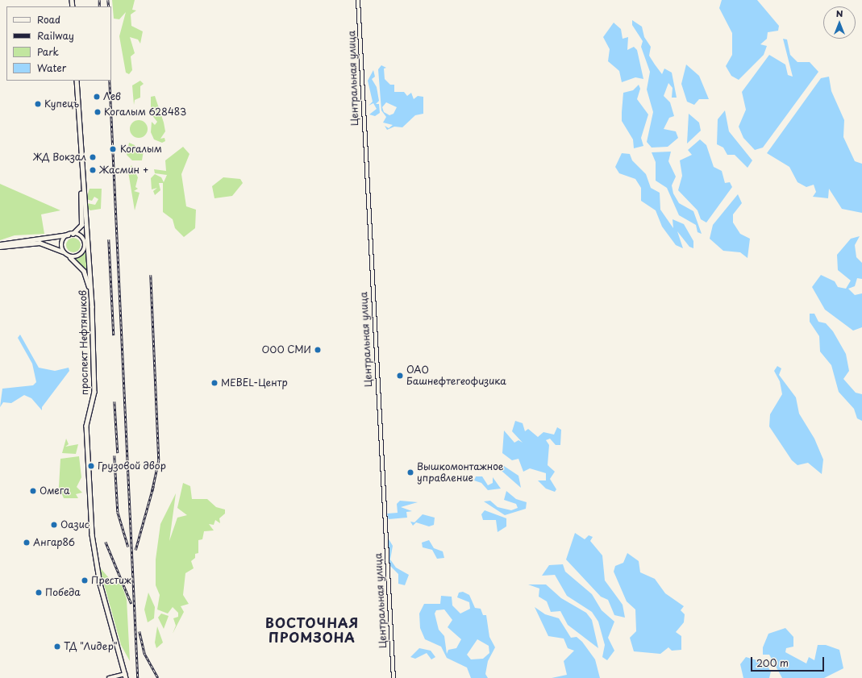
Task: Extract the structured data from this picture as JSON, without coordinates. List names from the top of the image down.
{
  "streets": {
    "main road": ["проспект Нефтяников"],
    "street": ["Центральная улица"]
  },
  "districts": ["ВОСТОЧНАЯ ПРОМЗОНА"],
  "places": [
    "Лев",
    "Купецъ",
    "Когалым 628483",
    "Когалым",
    "ЖД Вокзал",
    "Жасмин +",
    "ООО СМИ",
    "ОАО Башнефтегеофизика",
    "MEBEL-Центр",
    "Грузовой двор",
    "Вышкомонтажное управление",
    "Омега",
    "Оазис",
    "Ангар86",
    "Престиж",
    "Победа",
    "ТД \"Лидер\""
  ],
  "legend": [
    "Road",
    "Railway",
    "Park",
    "Water"
  ],
  "scale_bar": "200 m",
  "north": "top"
}
